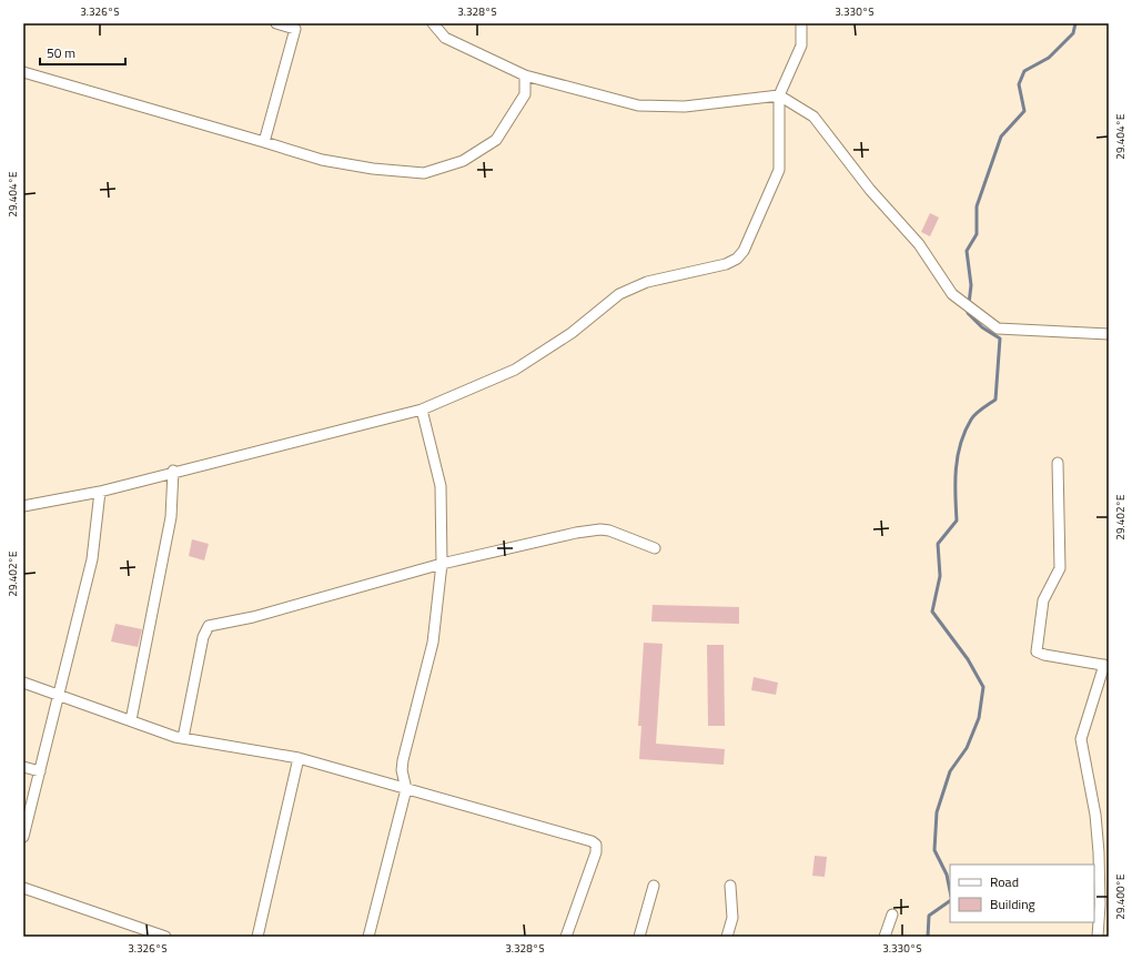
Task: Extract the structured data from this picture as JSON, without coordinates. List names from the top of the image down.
{
  "legend": ["Road", "Building"],
  "scale_bar": "50 m",
  "coordinates": [
    "3.326°S",
    "3.328°S",
    "3.330°S",
    "29.404°E",
    "29.402°E",
    "29.400°E"
  ]
}
